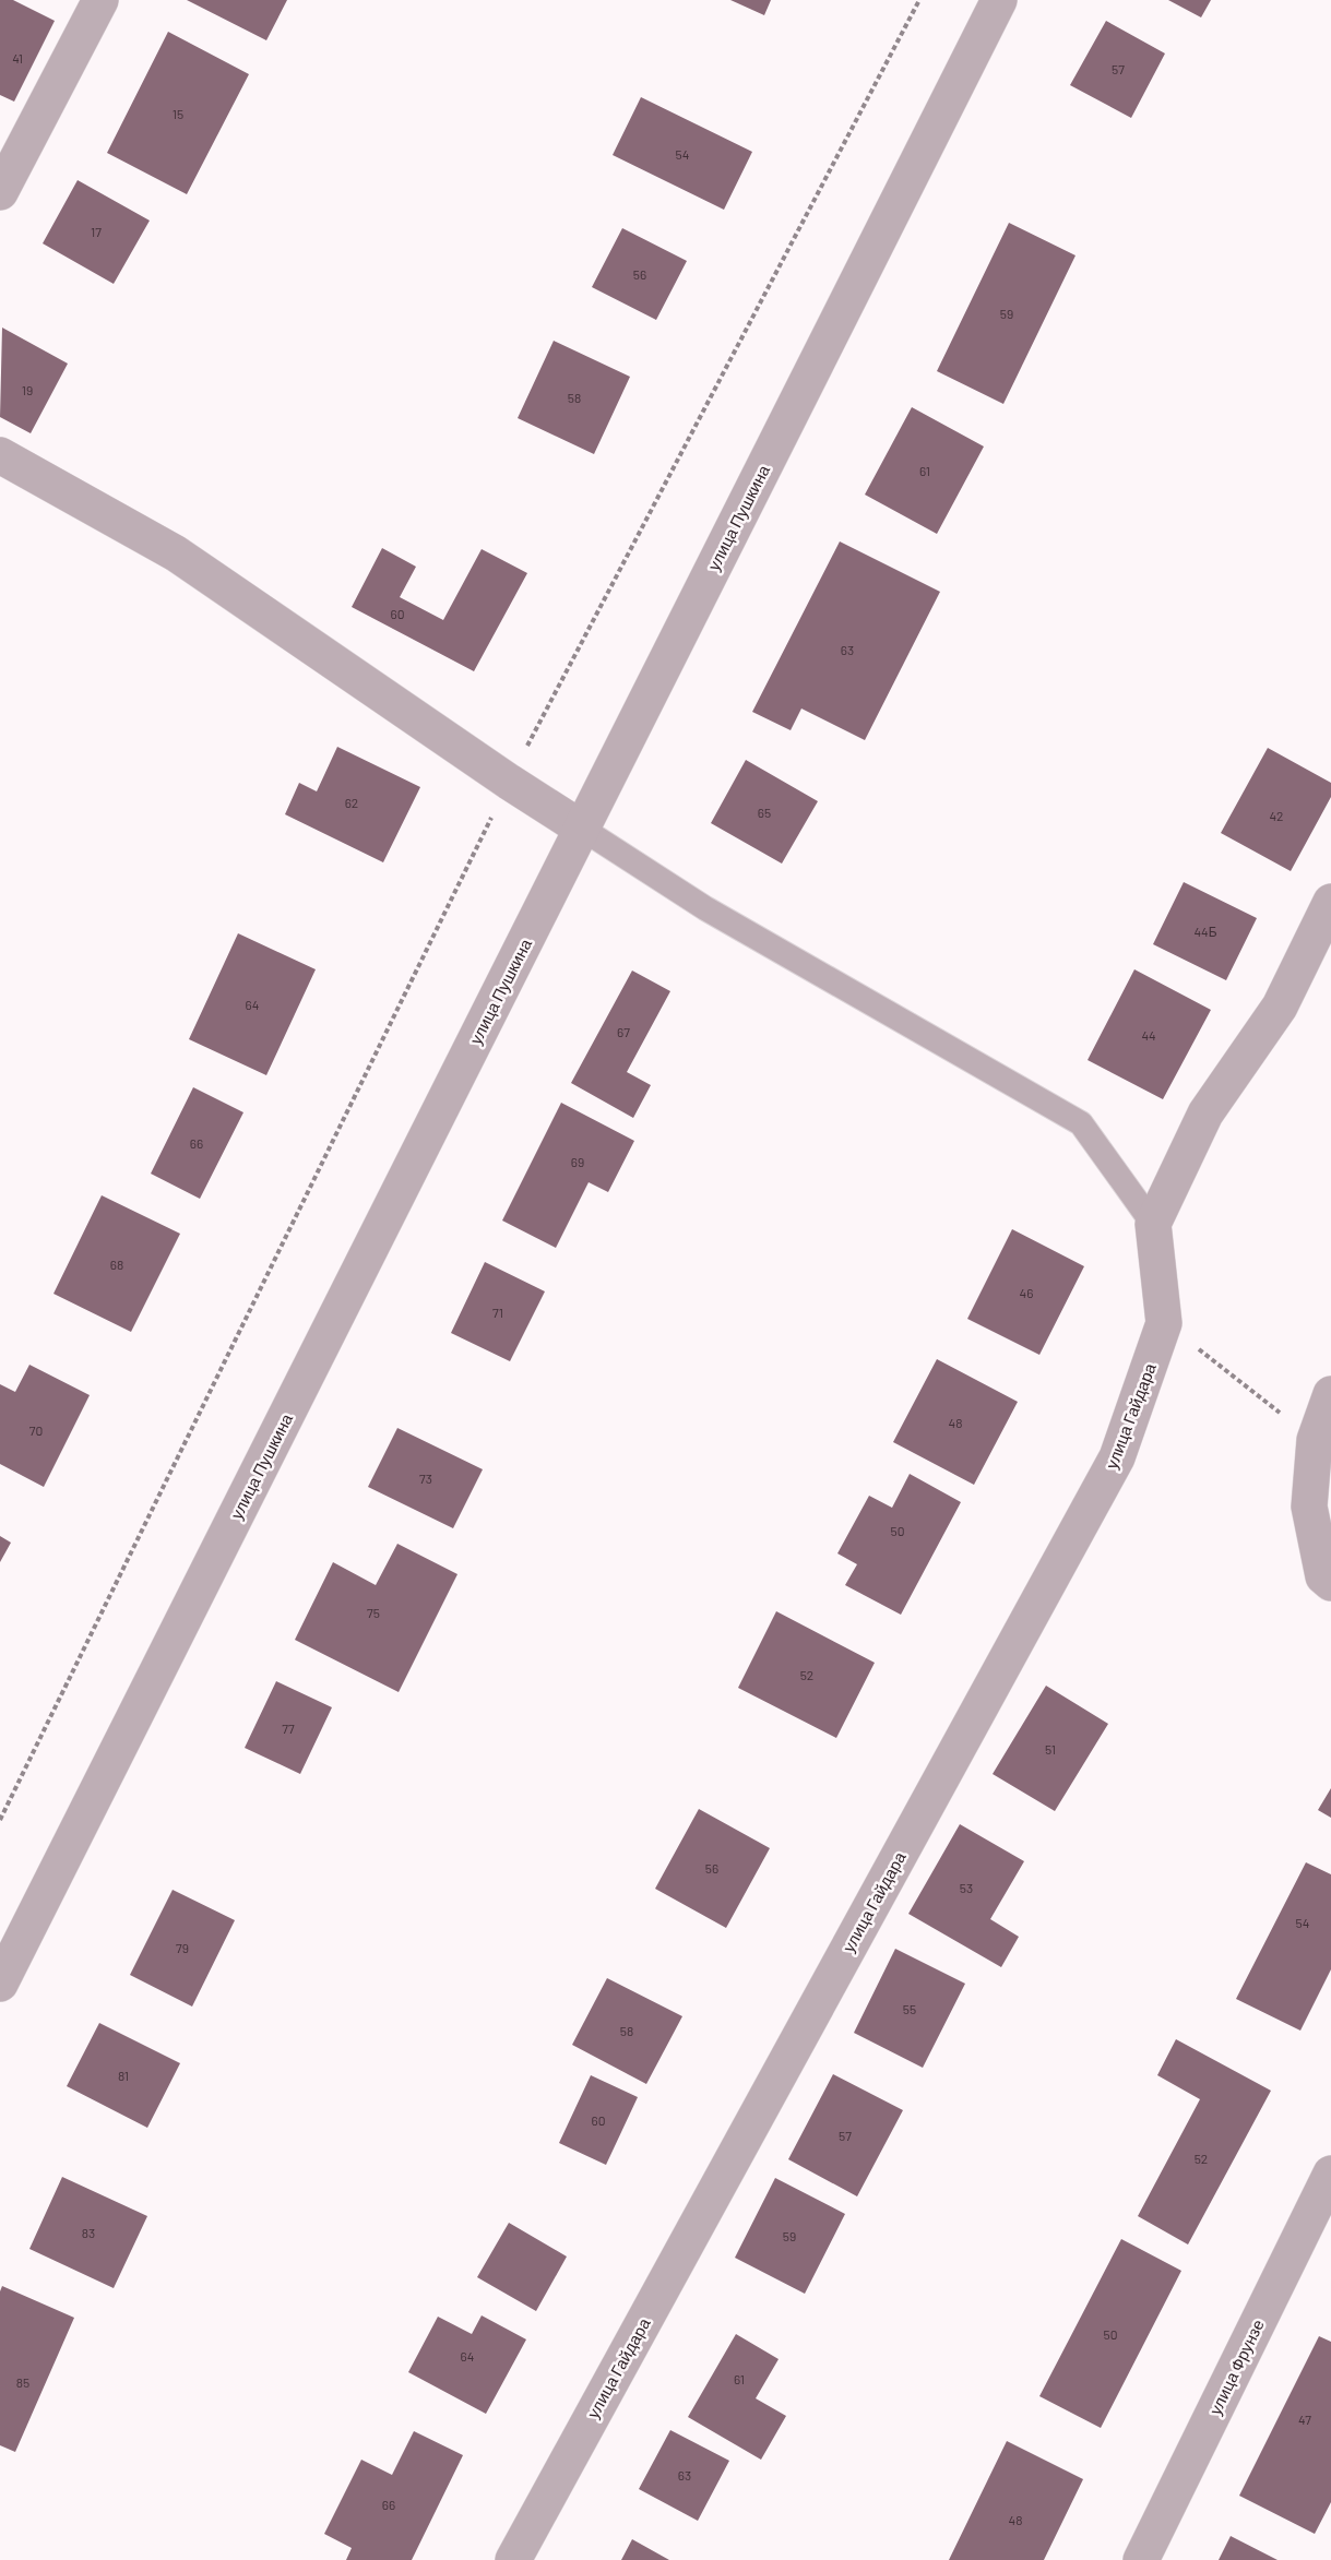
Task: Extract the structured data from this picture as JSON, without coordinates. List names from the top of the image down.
{
  "streets": {
    "street": ["улица Пушкина", "улица Гайдара", "улица Фрунзе"]
  },
  "house_numbers": [
    "41",
    "57",
    "15",
    "54",
    "17",
    "56",
    "59",
    "19",
    "58",
    "61",
    "60",
    "63",
    "62",
    "65",
    "42",
    "44Б",
    "64",
    "67",
    "44",
    "66",
    "69",
    "68",
    "46",
    "71",
    "48",
    "70",
    "73",
    "50",
    "75",
    "52",
    "77",
    "51",
    "56",
    "53",
    "54",
    "79",
    "55",
    "58",
    "81",
    "60",
    "57",
    "52",
    "83",
    "59",
    "50",
    "64",
    "61",
    "85",
    "47",
    "63",
    "66",
    "48"
  ]
}
